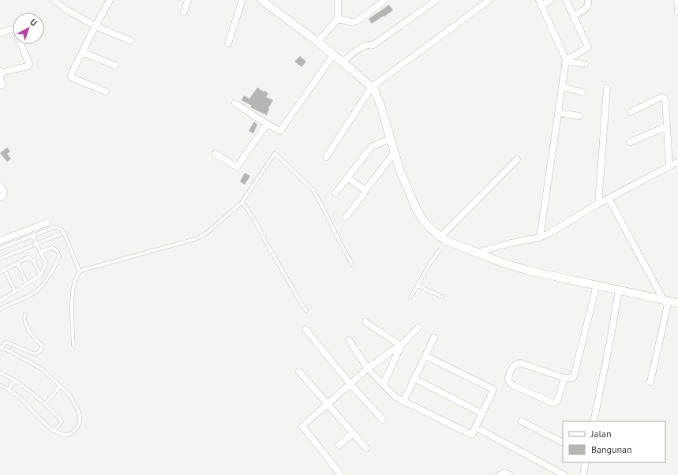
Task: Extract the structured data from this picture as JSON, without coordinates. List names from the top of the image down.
{
  "legend": ["Jalan", "Bangunan"],
  "north": "top right"
}
